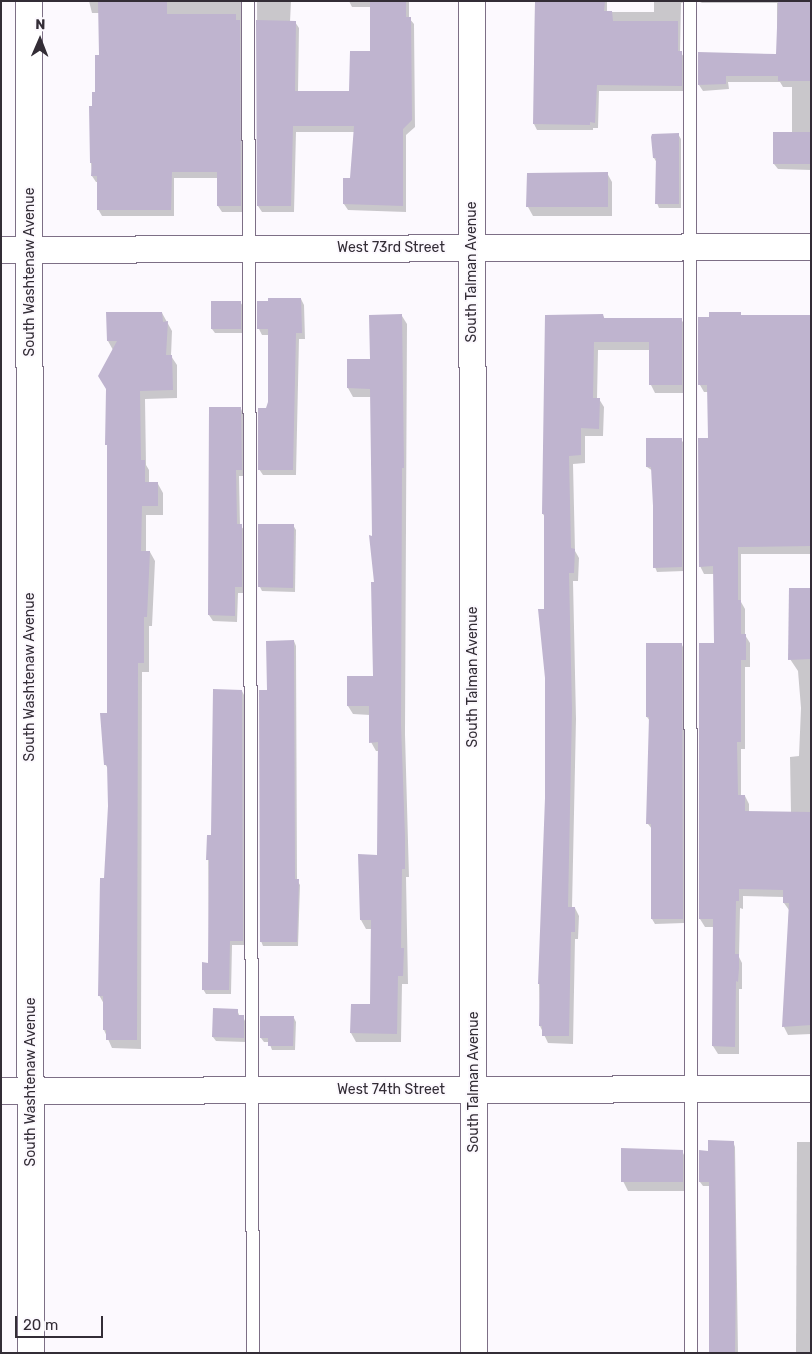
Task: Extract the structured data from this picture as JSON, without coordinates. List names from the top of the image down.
{
  "streets": {
    "street": [
      "West 73rd Street",
      "South Washtenaw Avenue",
      "South Talman Avenue",
      "West 74th Street"
    ]
  },
  "crossings": [
    ["West 73rd Street", "South Washtenaw Avenue"],
    ["West 73rd Street", "South Talman Avenue"],
    ["South Washtenaw Avenue", "West 74th Street"],
    ["South Talman Avenue", "West 74th Street"]
  ],
  "scale_bar": "20 m",
  "north": "top"
}
